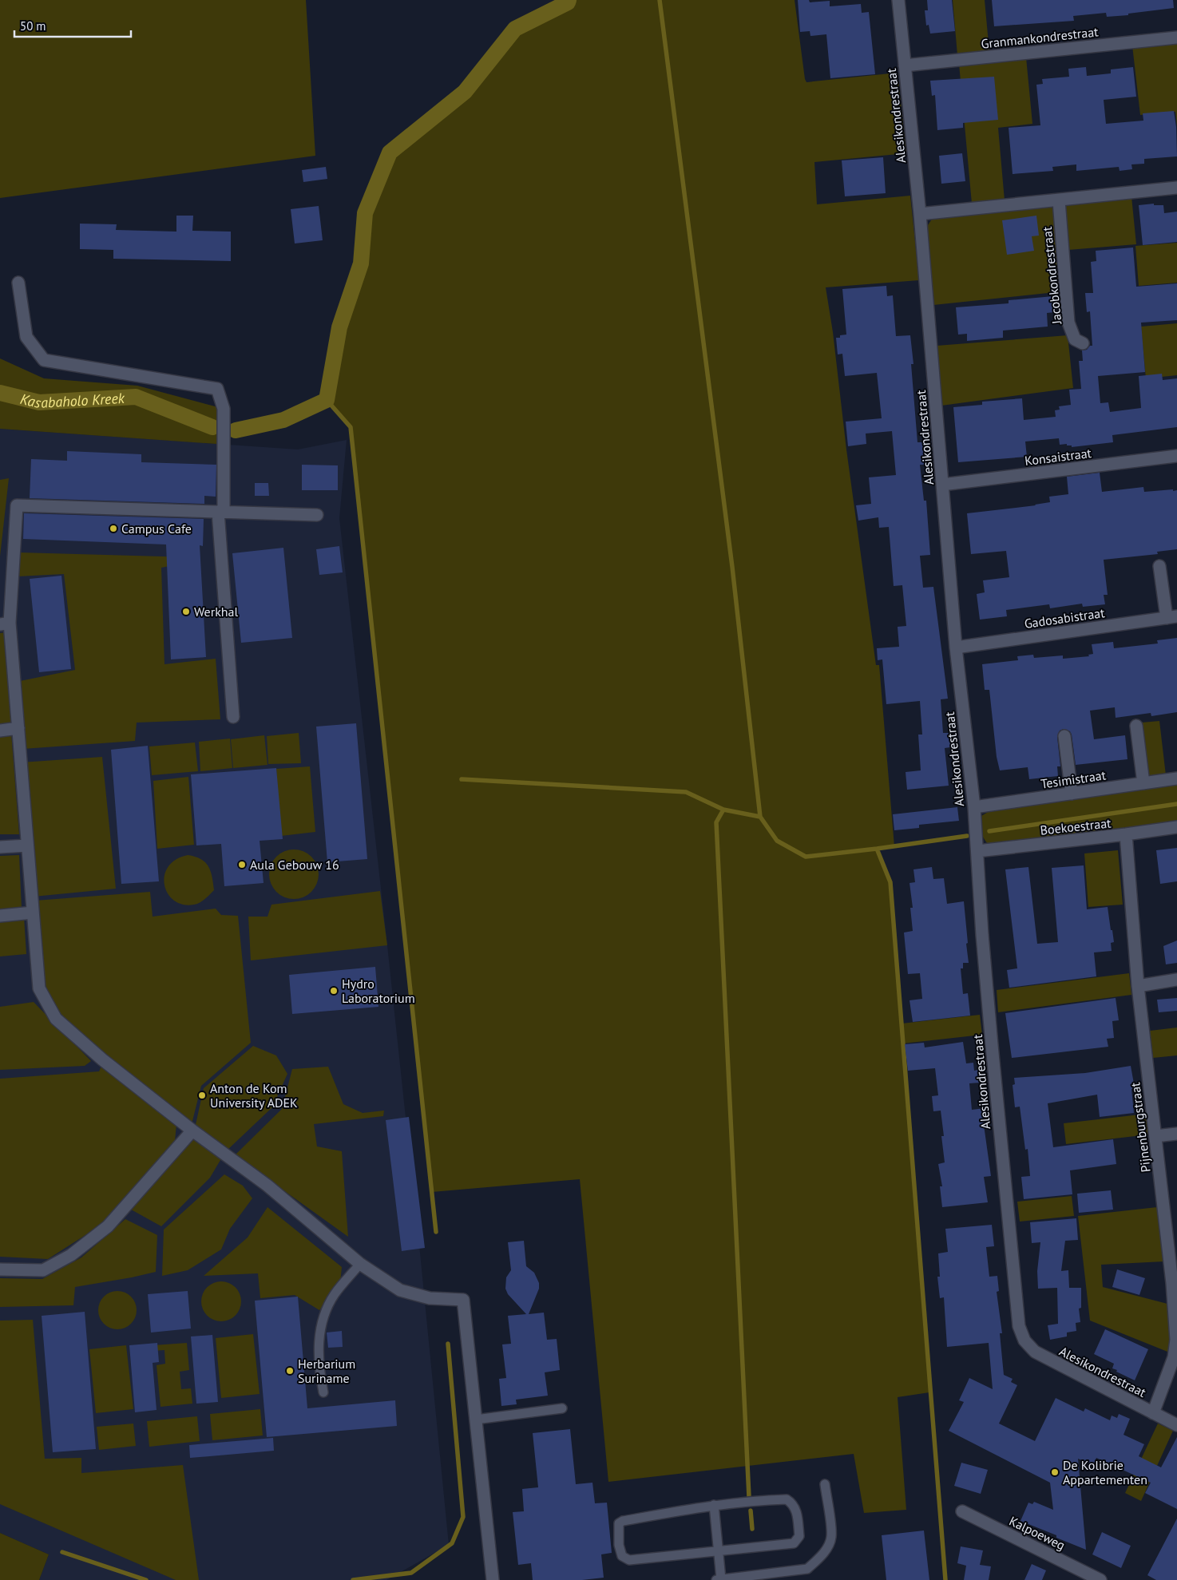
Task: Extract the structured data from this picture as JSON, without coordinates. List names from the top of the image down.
{
  "streets": {
    "street": [
      "Granmankondrestraat",
      "Alesikondrestraat",
      "Jacobkondrestraat",
      "Konsaistraat",
      "Gadosabistraat",
      "Tesimistraat",
      "Boekoestraat",
      "Pijnenburgstraat",
      "Kalpoeweg"
    ]
  },
  "crossings": [
    ["Granmankondrestraat", "Alesikondrestraat"],
    ["Alesikondrestraat", "Konsaistraat"],
    ["Alesikondrestraat", "Gadosabistraat"],
    ["Alesikondrestraat", "Tesimistraat"],
    ["Alesikondrestraat", "Boekoestraat"],
    ["Alesikondrestraat", "Pijnenburgstraat"],
    ["Boekoestraat", "Pijnenburgstraat"]
  ],
  "water": ["Kasabaholo Kreek"],
  "places": [
    "Campus Cafe",
    "Werkhal",
    "Aula Gebouw 16",
    "Hydro Laboratorium",
    "Anton de Kom University ADEK",
    "Herbarium Suriname",
    "De Kolibrie Appartementen"
  ],
  "scale_bar": "50 m"
}
